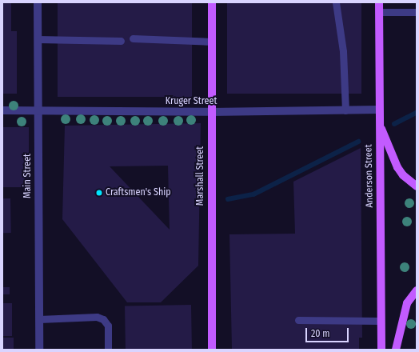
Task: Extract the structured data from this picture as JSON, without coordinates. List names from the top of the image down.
{
  "streets": {
    "main road": ["Marshall Street", "Anderson Street"],
    "street": ["Kruger Street", "Main Street"]
  },
  "crossings": [
    ["Kruger Street", "Main Street"],
    ["Kruger Street", "Marshall Street"],
    ["Kruger Street", "Anderson Street"]
  ],
  "places": ["Craftsmen's Ship"],
  "scale_bar": "20 m"
}
